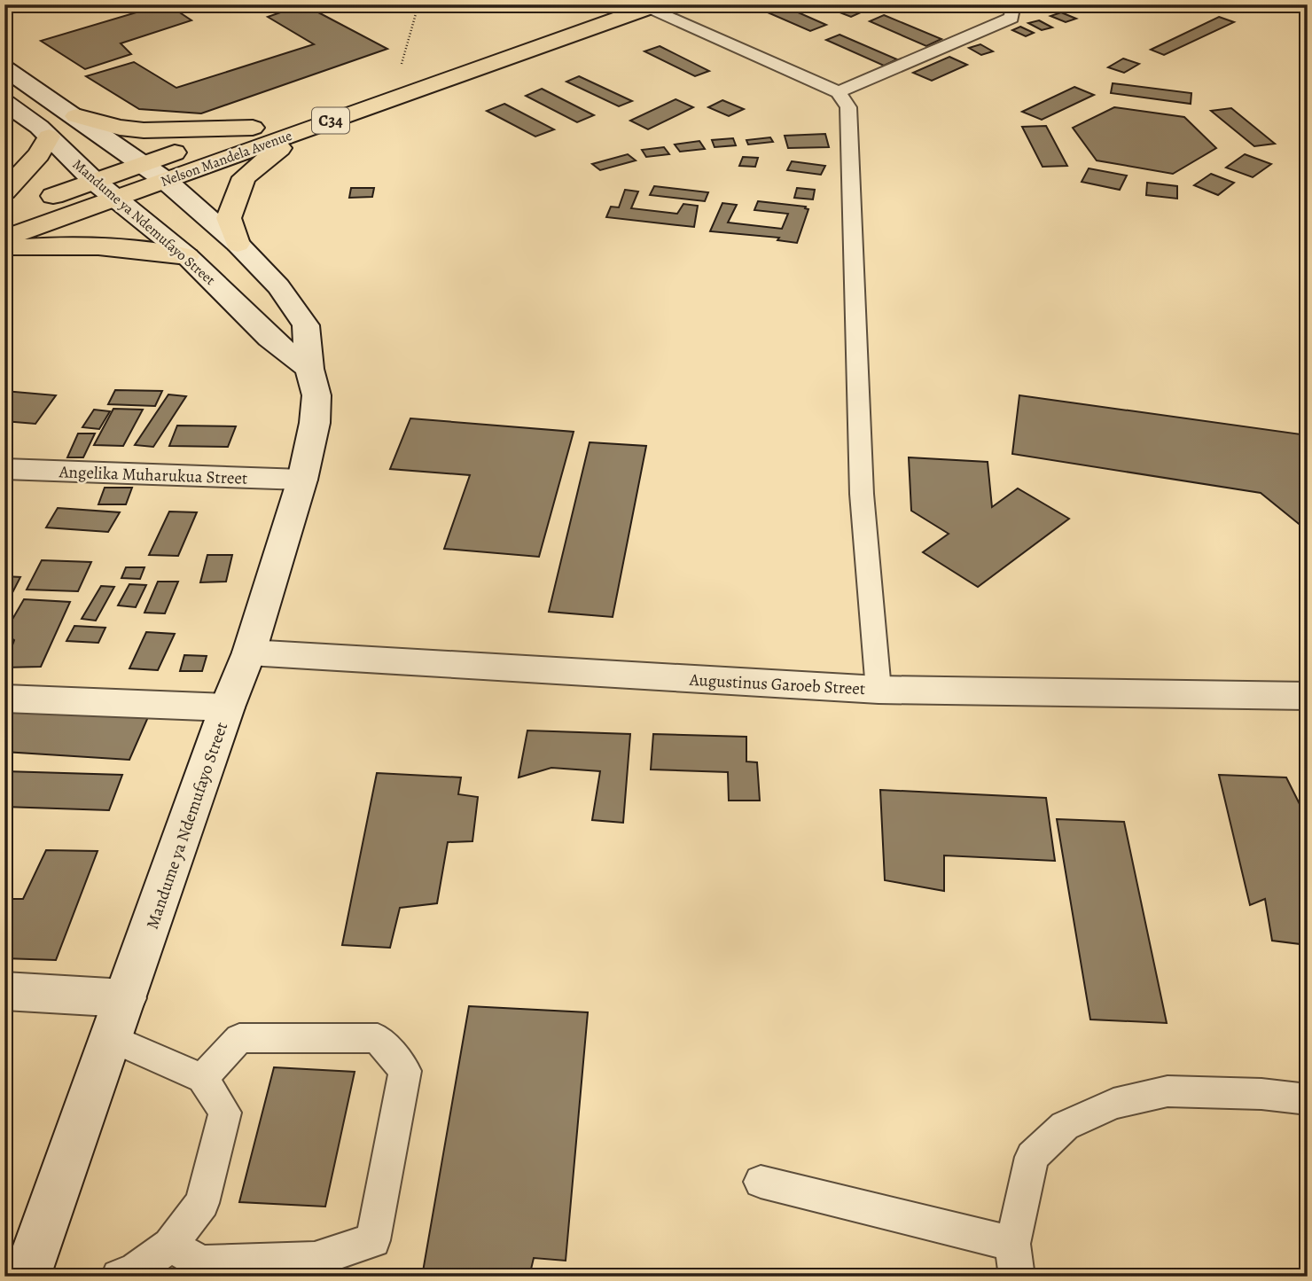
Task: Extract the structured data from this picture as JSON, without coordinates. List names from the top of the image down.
{
  "streets": {
    "main road": ["C34", "Nelson Mandela Avenue"],
    "street": ["Mandume ya Ndemufayo Street", "Angelika Muharukua Street", "Augustinus Garoeb Street"]
  },
  "crossings": [
    ["Nelson Mandela Avenue", "Mandume ya Ndemufayo Street"],
    ["Mandume ya Ndemufayo Street", "Angelika Muharukua Street"],
    ["Mandume ya Ndemufayo Street", "Augustinus Garoeb Street"]
  ]
}
